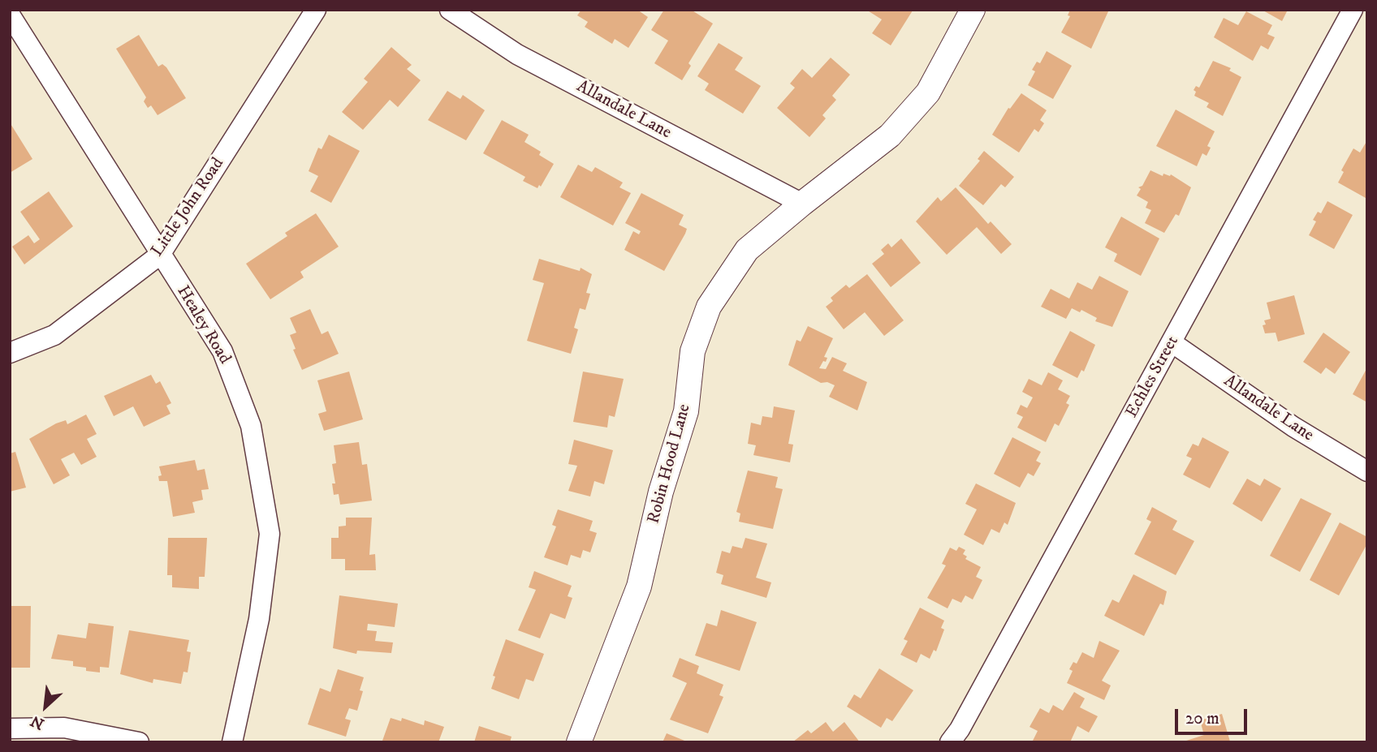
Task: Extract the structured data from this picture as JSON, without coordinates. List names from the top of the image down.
{
  "streets": {
    "street": [
      "Allandale Lane",
      "Little John Road",
      "Healey Road",
      "Echles Street",
      "Robin Hood Lane"
    ]
  },
  "crossings": [
    ["Allandale Lane", "Echles Street"],
    ["Allandale Lane", "Robin Hood Lane"],
    ["Little John Road", "Healey Road"]
  ],
  "scale_bar": "20 m",
  "north": "bottom left"
}
